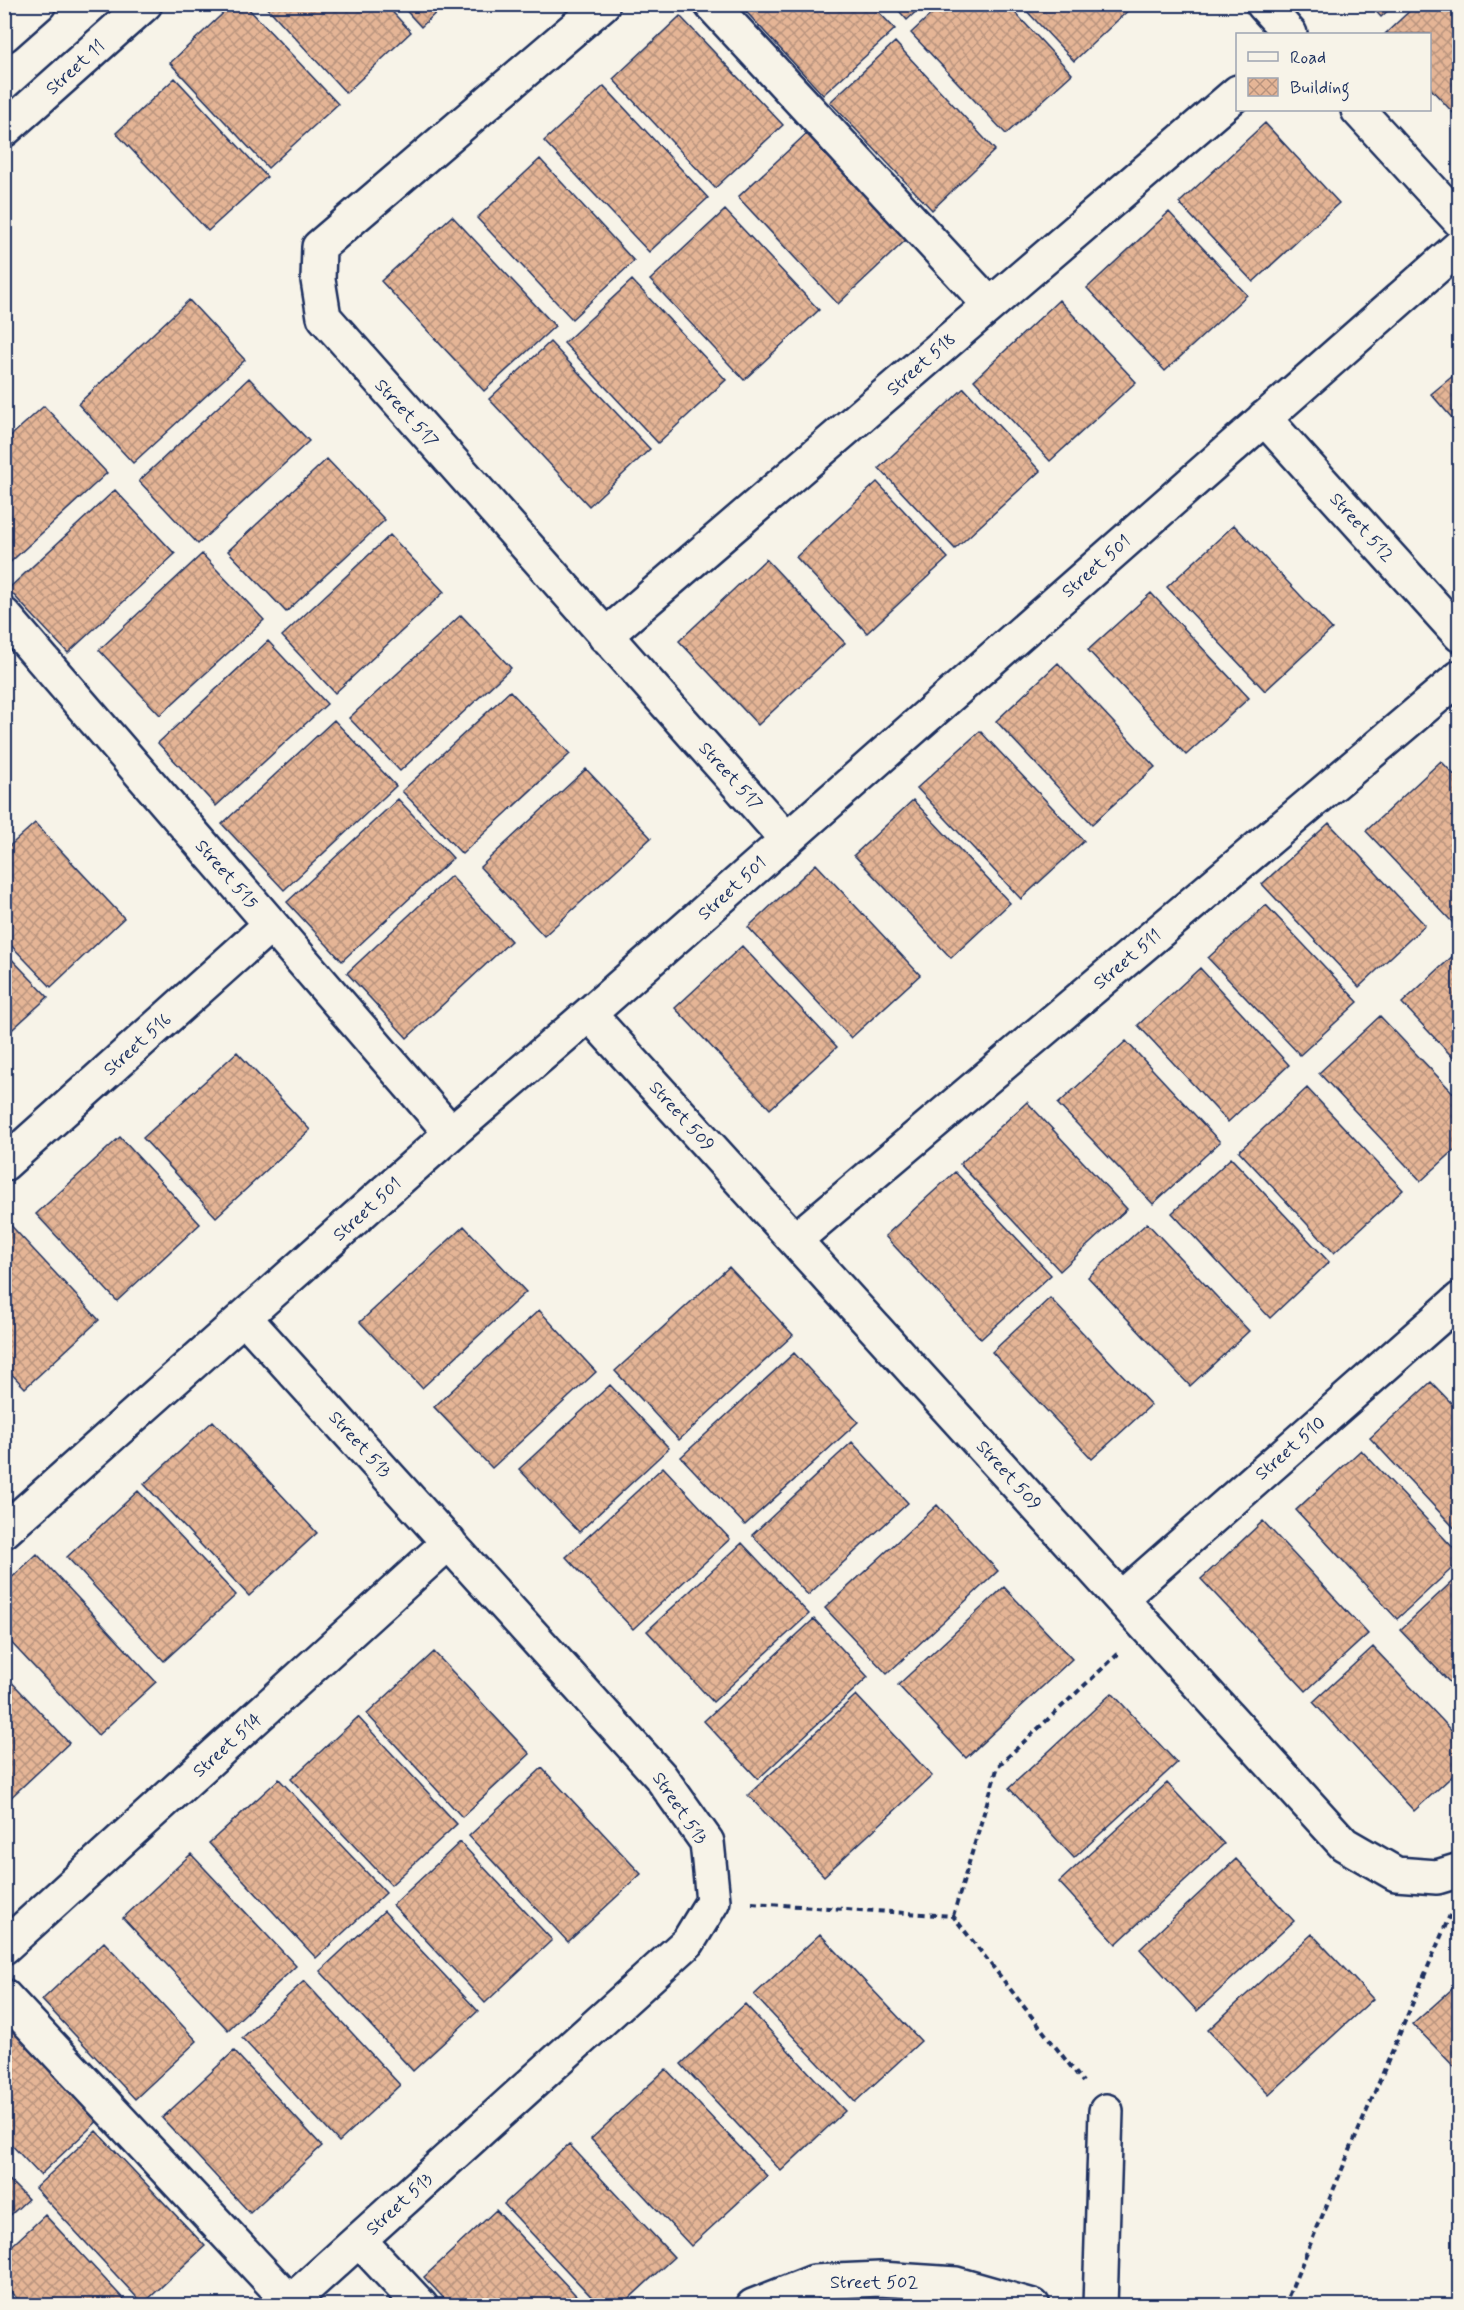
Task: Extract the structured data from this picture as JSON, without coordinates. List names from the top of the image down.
{
  "streets": {
    "street": [
      "Street 11",
      "Street 518",
      "Street 517",
      "Street 512",
      "Street 501",
      "Street 515",
      "Street 511",
      "Street 516",
      "Street 509",
      "Street 513",
      "Street 510",
      "Street 514",
      "Street 502"
    ]
  },
  "crossings": [
    ["Street 518", "Street 517"],
    ["Street 517", "Street 501"],
    ["Street 512", "Street 501"],
    ["Street 501", "Street 515"],
    ["Street 501", "Street 509"],
    ["Street 501", "Street 513"],
    ["Street 515", "Street 516"],
    ["Street 511", "Street 509"],
    ["Street 509", "Street 510"],
    ["Street 513", "Street 514"]
  ],
  "legend": ["Road", "Building"]
}
